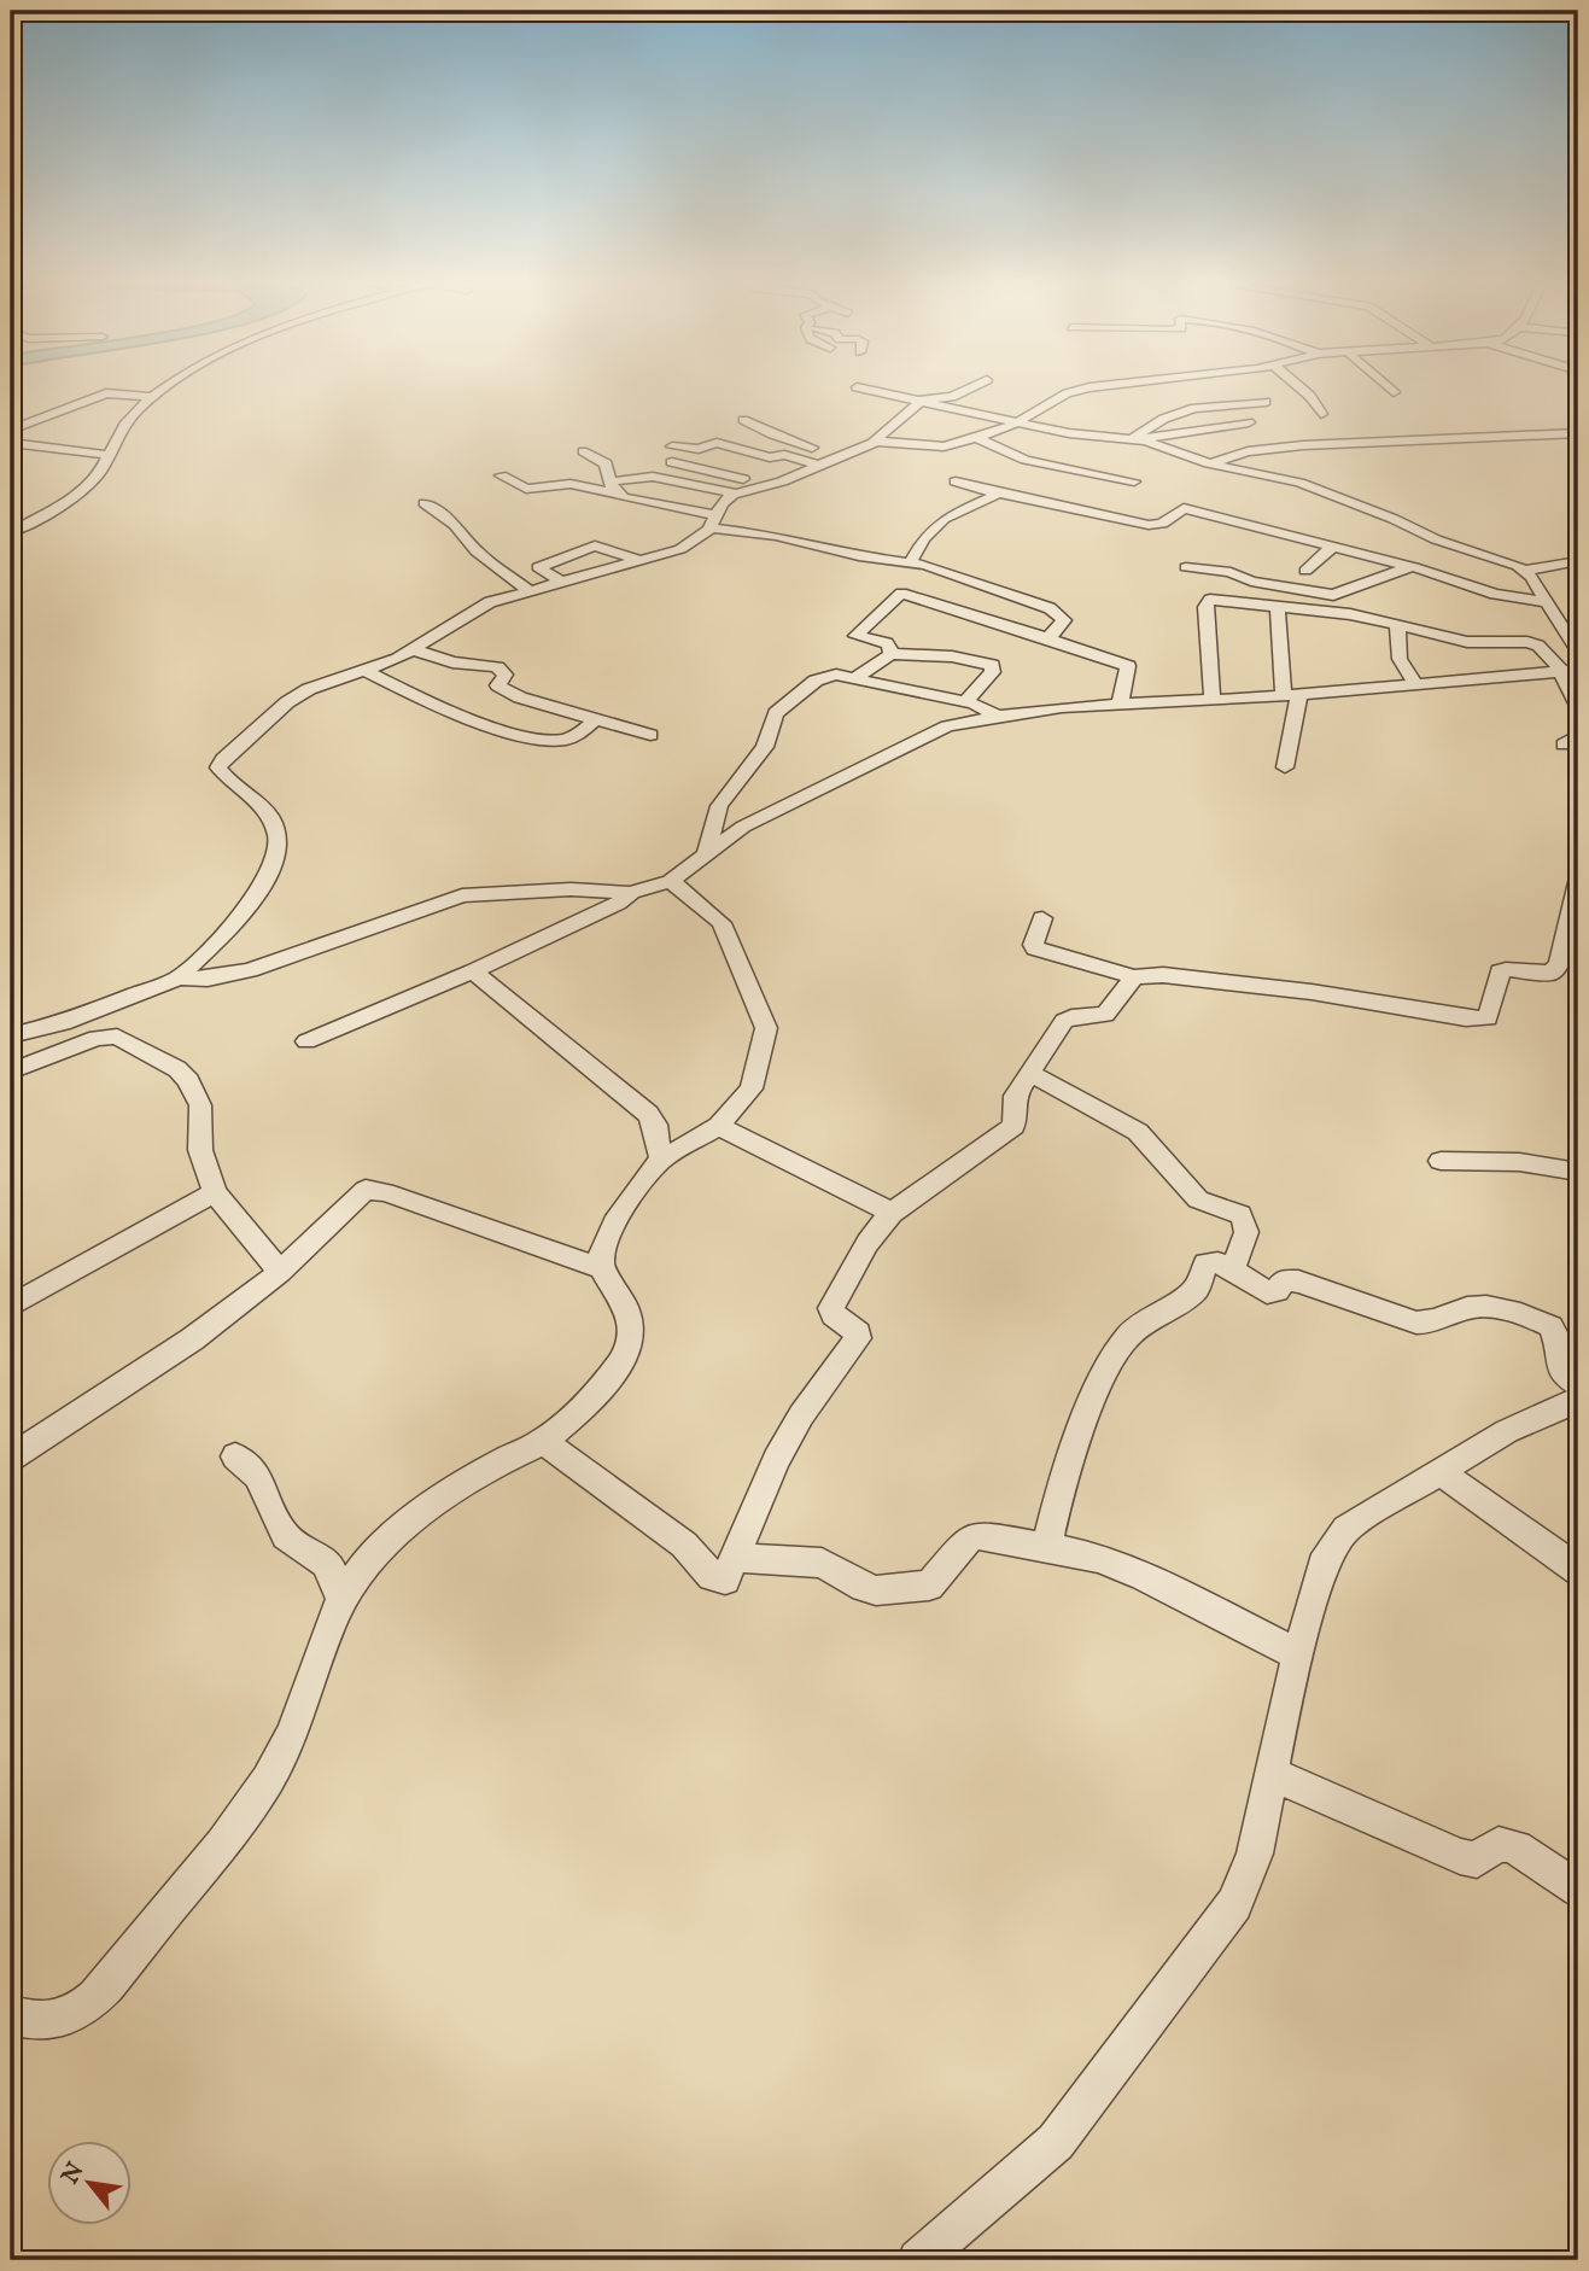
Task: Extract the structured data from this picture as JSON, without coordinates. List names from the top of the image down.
{
  "north": "top left"
}
